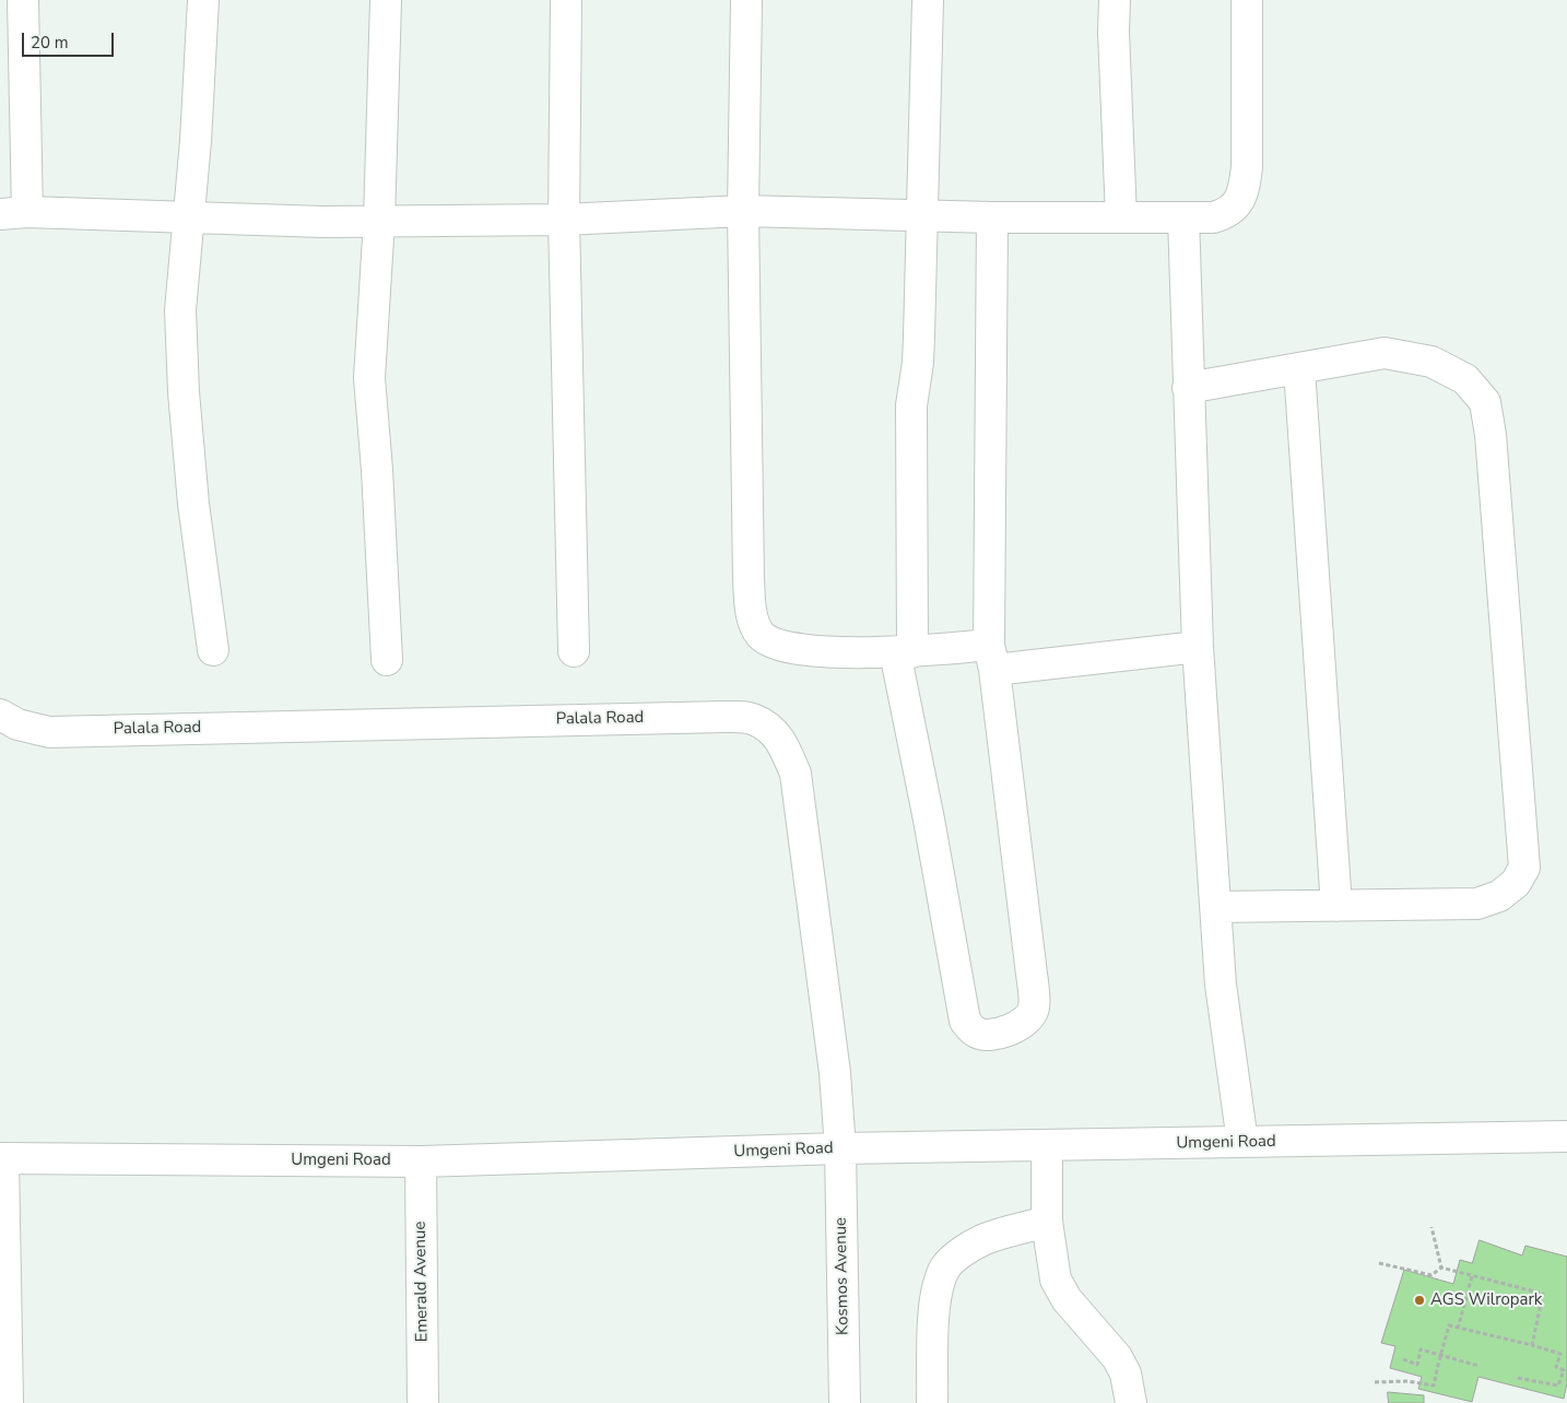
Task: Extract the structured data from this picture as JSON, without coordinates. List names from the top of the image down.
{
  "streets": {
    "street": [
      "Palala Road",
      "Umgeni Road",
      "Kosmos Avenue",
      "Emerald Avenue"
    ]
  },
  "crossings": [
    ["Palala Road", "Umgeni Road"],
    ["Palala Road", "Kosmos Avenue"],
    ["Umgeni Road", "Kosmos Avenue"],
    ["Umgeni Road", "Emerald Avenue"]
  ],
  "places": ["AGS Wilropark"],
  "scale_bar": "20 m"
}
